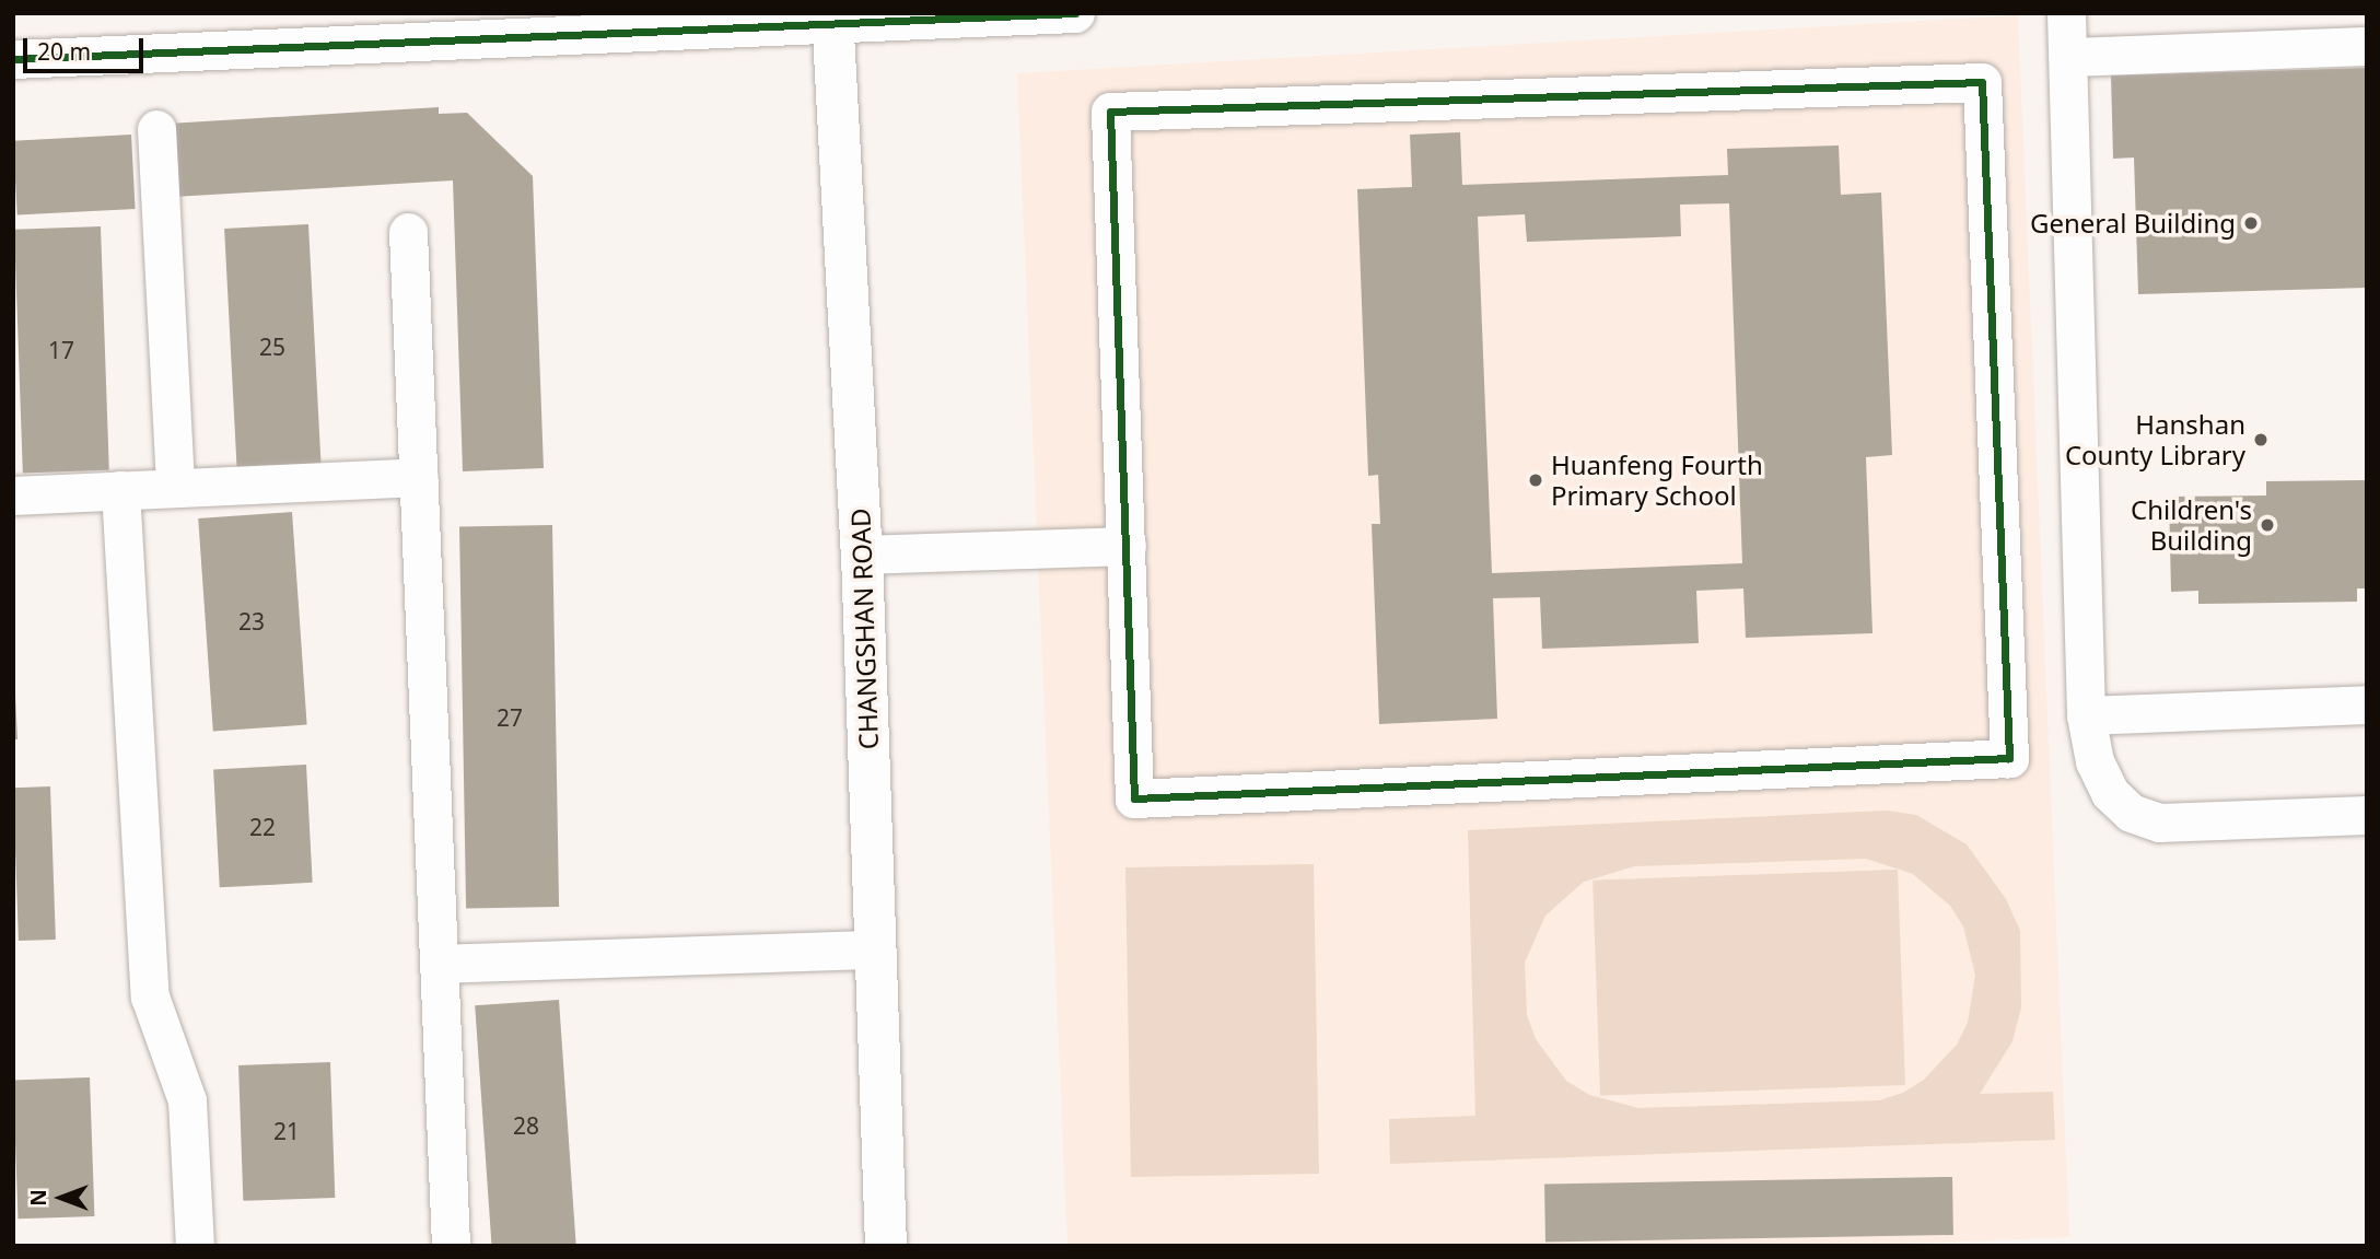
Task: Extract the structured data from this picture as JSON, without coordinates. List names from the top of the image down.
{
  "streets": {
    "street": ["CHANGSHAN ROAD"]
  },
  "places": [
    "General Building",
    "Hanshan County Library",
    "Huanfeng Fourth Primary School",
    "Children's Building"
  ],
  "house_numbers": [
    "25",
    "17",
    "23",
    "27",
    "22",
    "28",
    "21"
  ],
  "scale_bar": "20 m",
  "north": "left"
}
